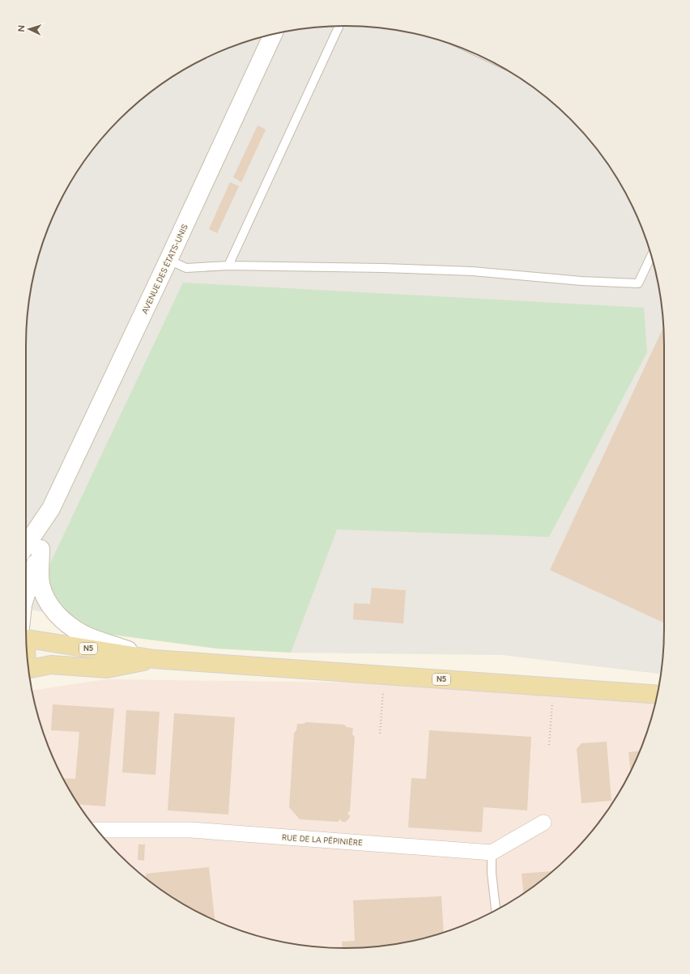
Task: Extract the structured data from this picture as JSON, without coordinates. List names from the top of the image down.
{
  "streets": {
    "main road": ["N5"],
    "street": ["AVENUE DES ÉTATS-UNIS", "RUE DE LA PÉPINIÈRE"]
  },
  "north": "left"
}
